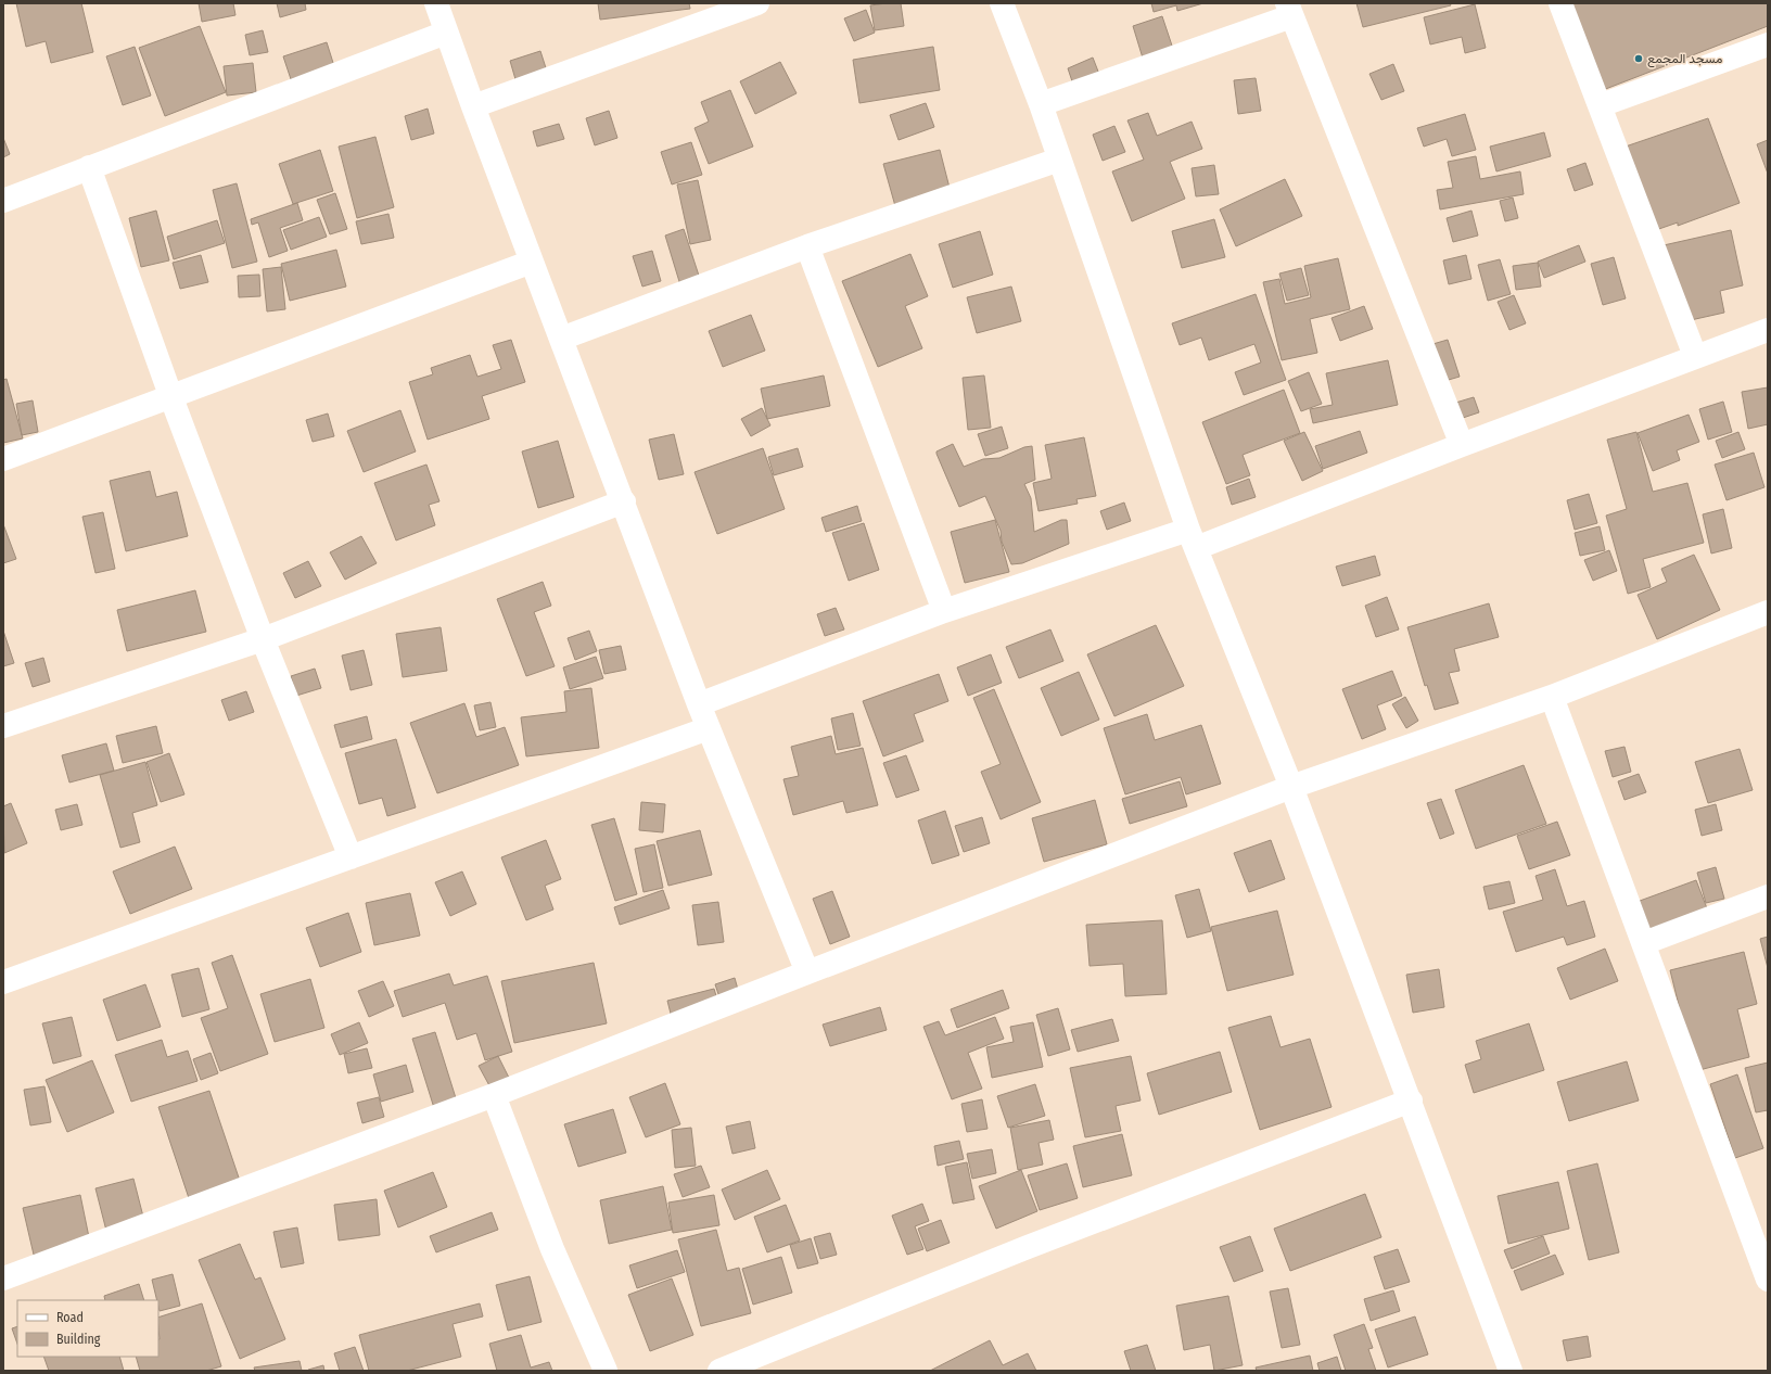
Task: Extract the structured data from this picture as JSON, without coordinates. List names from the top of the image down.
{
  "places": ["مسجد المجمع"],
  "legend": ["Road", "Building"]
}
